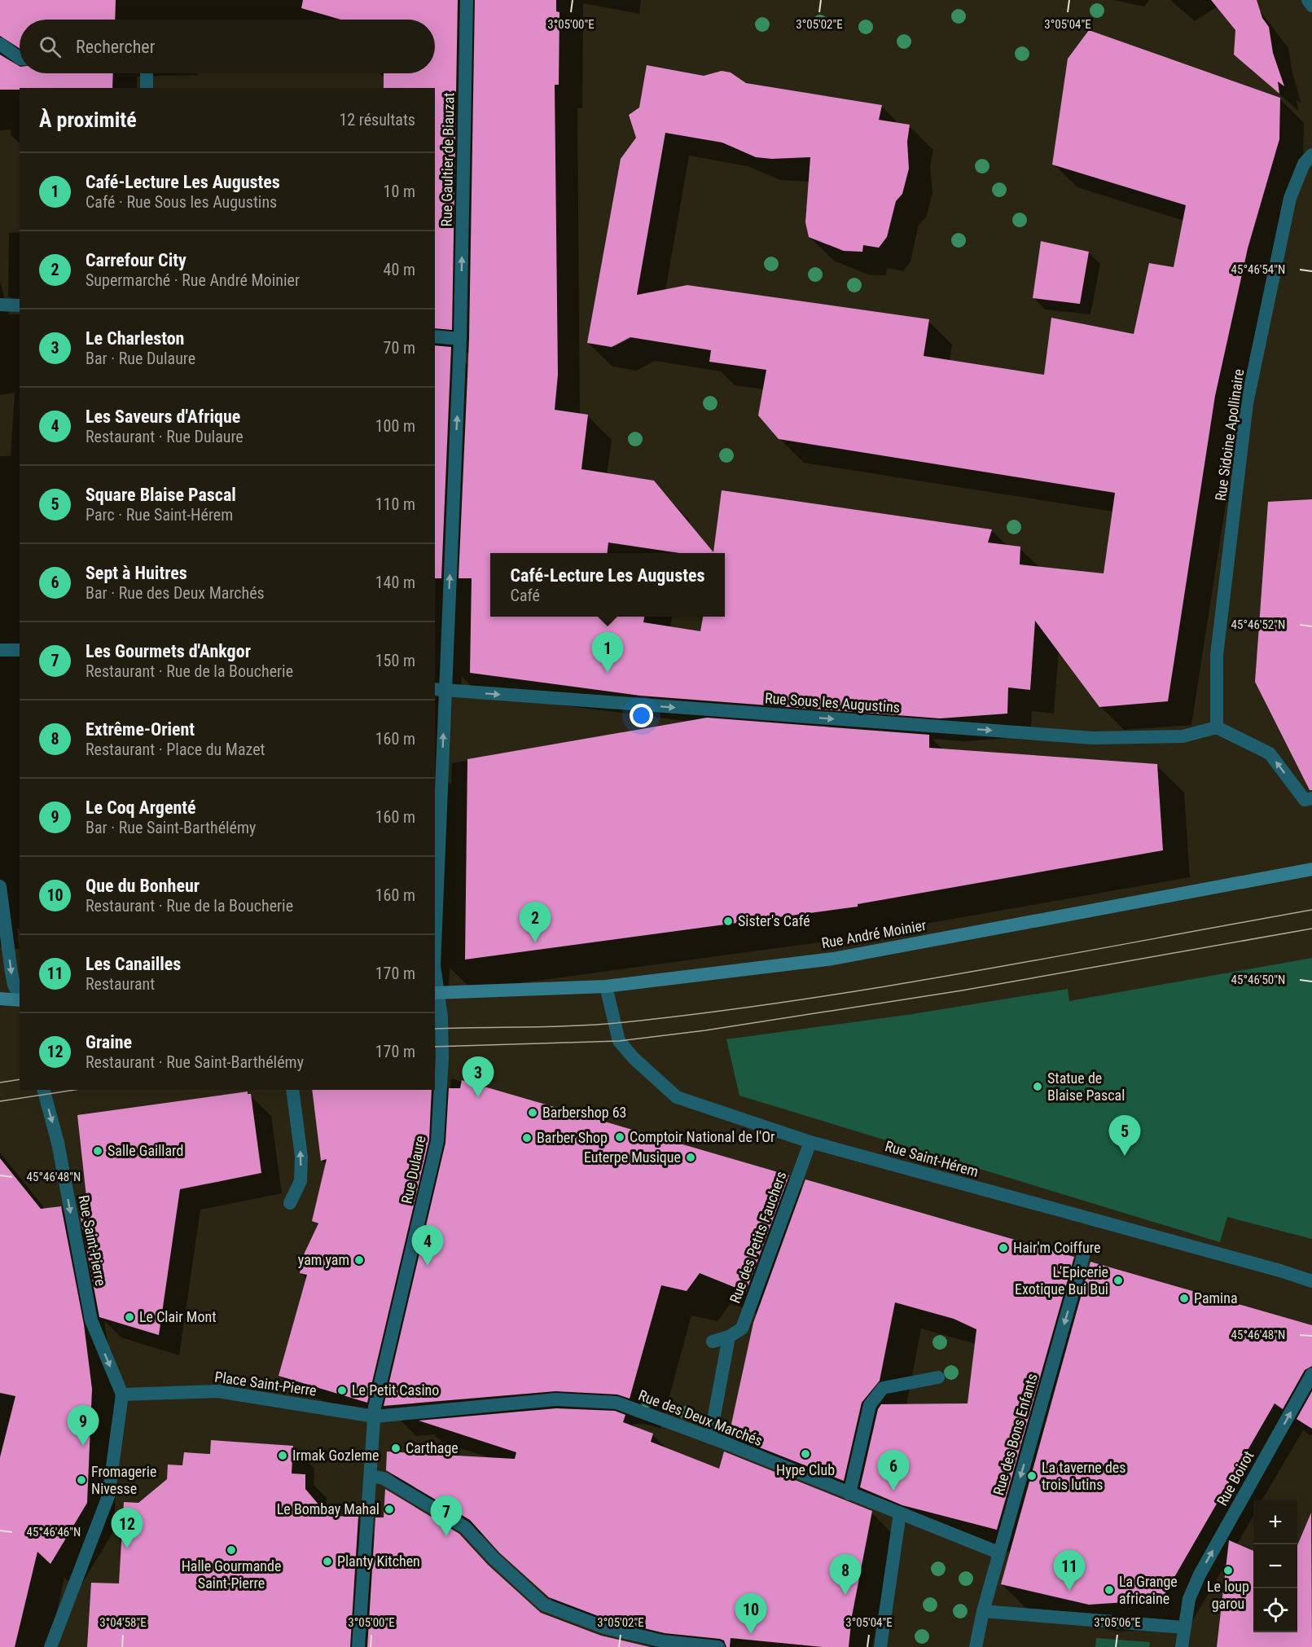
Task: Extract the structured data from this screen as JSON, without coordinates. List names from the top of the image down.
{
  "streets": {
    "main road": ["Rue André Moinier"],
    "street": [
      "Rue Gaultier de Biauzat",
      "Rue Sidoine Apollinaire",
      "Rue Sous les Augustins",
      "Rue Saint-Hérem",
      "Rue Dulaure",
      "Rue des Petits Fauchers",
      "Rue Saint-Pierre",
      "Place Saint-Pierre",
      "Rue des Deux Marchés",
      "Rue des Bons Enfants",
      "Rue Boirot"
    ]
  },
  "crossings": [
    ["Rue Gaultier de Biauzat", "Rue Sous les Augustins"],
    ["Rue Gaultier de Biauzat", "Rue André Moinier"],
    ["Rue Gaultier de Biauzat", "Rue Dulaure"],
    ["Rue Sidoine Apollinaire", "Rue Sous les Augustins"],
    ["Rue André Moinier", "Rue Saint-Hérem"],
    ["Rue André Moinier", "Rue Dulaure"],
    ["Rue Saint-Hérem", "Rue des Petits Fauchers"],
    ["Rue Dulaure", "Place Saint-Pierre"],
    ["Rue Dulaure", "Rue des Deux Marchés"],
    ["Rue Saint-Pierre", "Place Saint-Pierre"],
    ["Place Saint-Pierre", "Rue des Deux Marchés"],
    ["Rue des Deux Marchés", "Rue des Bons Enfants"]
  ],
  "one_way": [
    "Rue Gaultier de Biauzat",
    "Rue Sous les Augustins",
    "Rue Saint-Pierre",
    "Rue des Bons Enfants",
    "Rue Boirot"
  ],
  "places": [
    "Sister's Café",
    "Statue de Blaise Pascal",
    "Barbershop 63",
    "Comptoir National de l'Or",
    "Barber Shop",
    "Salle Gaillard",
    "Euterpe Musique",
    "Hair'm Coiffure",
    "yam yam",
    "L'Epicerie Exotique Bui Bui",
    "Pamina",
    "Le Clair Mont",
    "Le Petit Casino",
    "Carthage",
    "Hype Club",
    "Irmak Gozleme",
    "La taverne des trois lutins",
    "Fromagerie Nivesse",
    "Le Bombay Mahal",
    "Halle Gourmande Saint-Pierre",
    "Planty Kitchen",
    "Le loup garou",
    "La Grange africaine"
  ],
  "page": {
    "search": "Rechercher",
    "heading": ["À proximité", "12 résultats"],
    "list": [
      {
        "mark": "1",
        "name": "Café-Lecture Les Augustes",
        "note": "Café · Rue Sous les Augustins",
        "value": "10 m"
      },
      {
        "mark": "2",
        "name": "Carrefour City",
        "note": "Supermarché · Rue André Moinier",
        "value": "40 m"
      },
      {
        "mark": "3",
        "name": "Le Charleston",
        "note": "Bar · Rue Dulaure",
        "value": "70 m"
      },
      {
        "mark": "4",
        "name": "Les Saveurs d'Afrique",
        "note": "Restaurant · Rue Dulaure",
        "value": "100 m"
      },
      {
        "mark": "5",
        "name": "Square Blaise Pascal",
        "note": "Parc · Rue Saint-Hérem",
        "value": "110 m"
      },
      {
        "mark": "6",
        "name": "Sept à Huitres",
        "note": "Bar · Rue des Deux Marchés",
        "value": "140 m"
      },
      {
        "mark": "7",
        "name": "Les Gourmets d'Ankgor",
        "note": "Restaurant · Rue de la Boucherie",
        "value": "150 m"
      },
      {
        "mark": "8",
        "name": "Extrême-Orient",
        "note": "Restaurant · Place du Mazet",
        "value": "160 m"
      },
      {
        "mark": "9",
        "name": "Le Coq Argenté",
        "note": "Bar · Rue Saint-Barthélémy",
        "value": "160 m"
      },
      {
        "mark": "10",
        "name": "Que du Bonheur",
        "note": "Restaurant · Rue de la Boucherie",
        "value": "160 m"
      },
      {
        "mark": "11",
        "name": "Les Canailles",
        "note": "Restaurant",
        "value": "170 m"
      },
      {
        "mark": "12",
        "name": "Graine",
        "note": "Restaurant · Rue Saint-Barthélémy",
        "value": "170 m"
      }
    ],
    "popup": ["Café-Lecture Les Augustes", "Café"],
    "pins": [
      "1",
      "2",
      "3",
      "5",
      "4",
      "9",
      "6",
      "7",
      "12",
      "11",
      "8",
      "10"
    ],
    "map_buttons": ["+", "−"]
  },
  "coordinates": [
    "3°05'00\"E",
    "3°05'02\"E",
    "3°05'04\"E",
    "45°46'54\"N",
    "45°46'52\"N",
    "45°46'50\"N",
    "45°46'48\"N",
    "45°46'46\"N",
    "3°04'58\"E",
    "3°05'06\"E"
  ]
}
